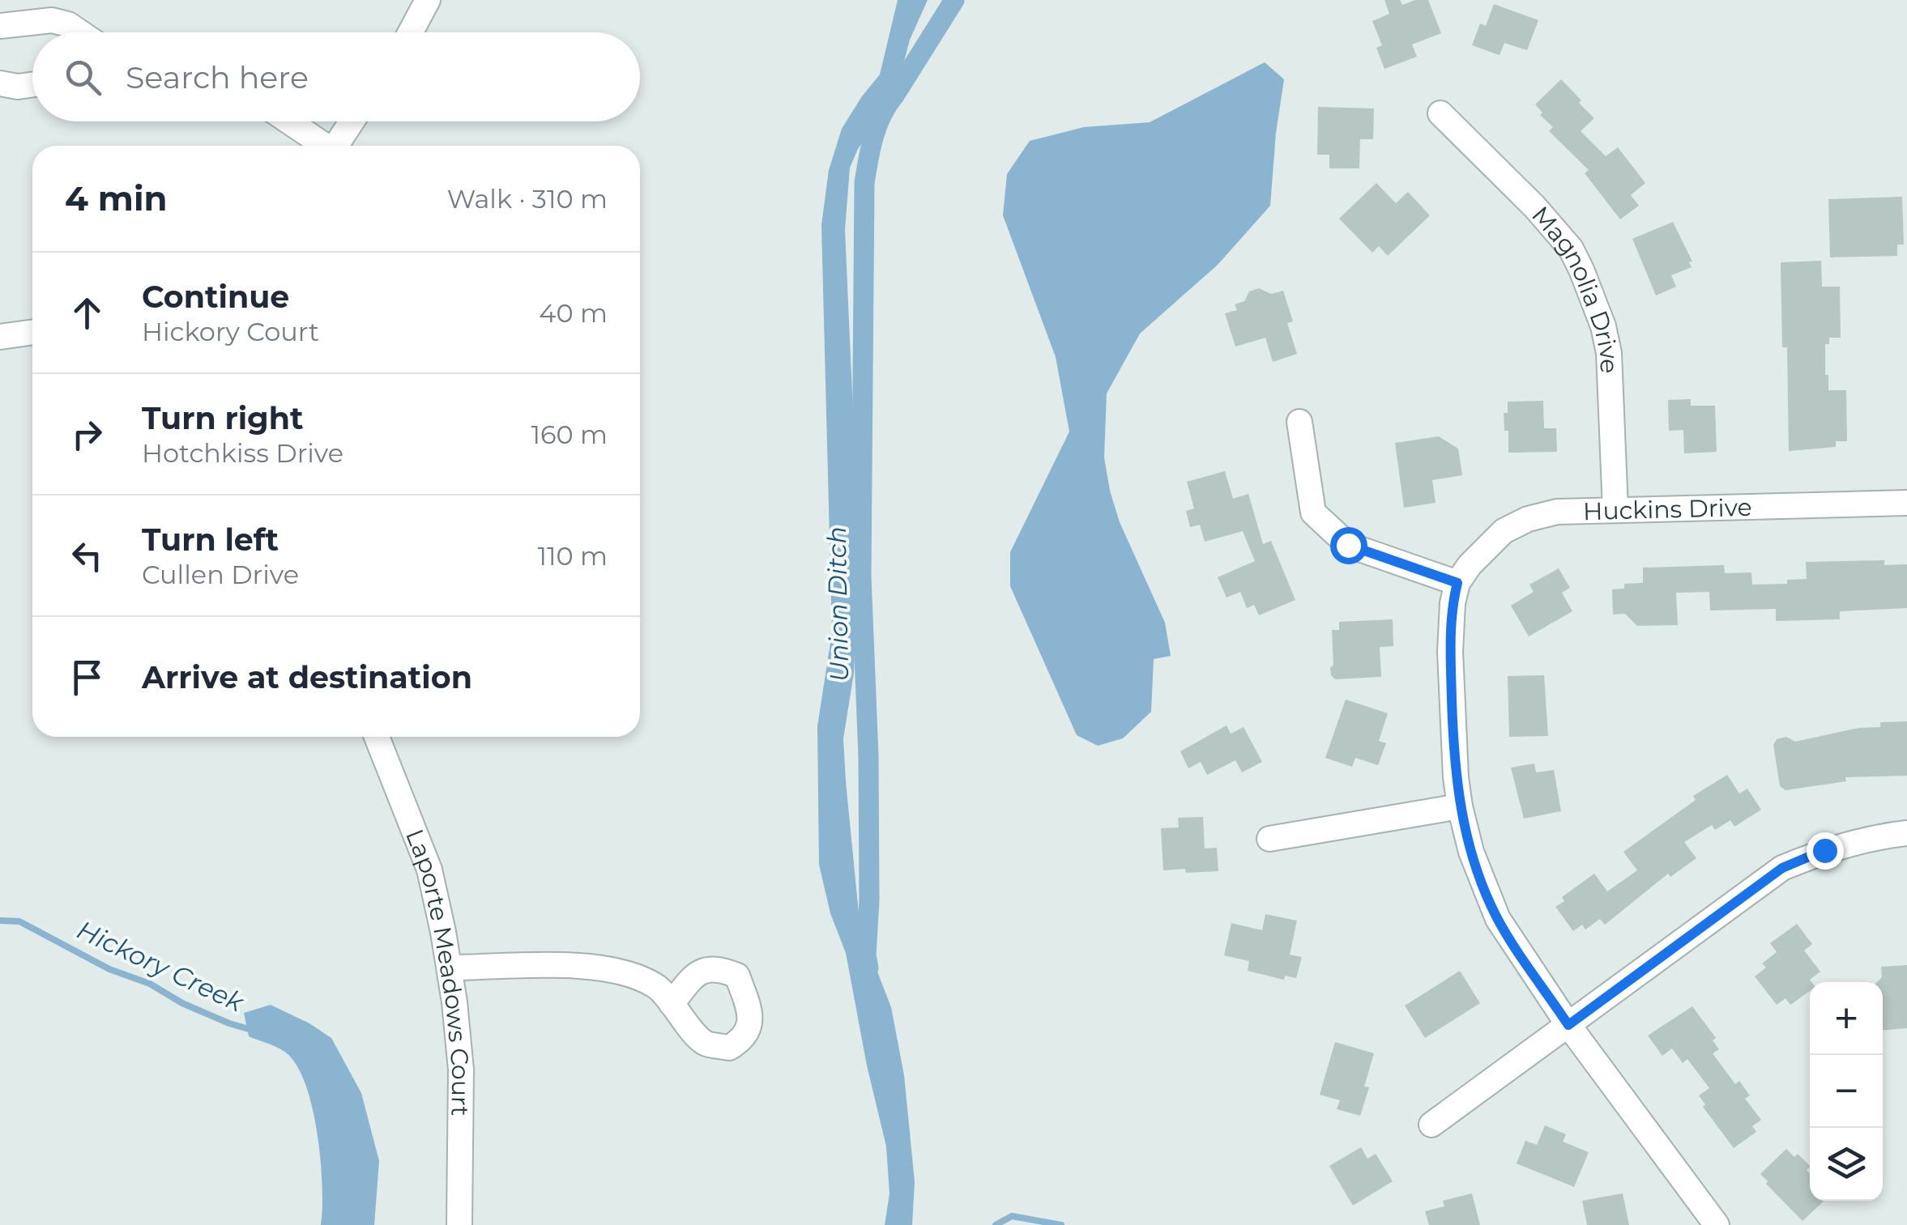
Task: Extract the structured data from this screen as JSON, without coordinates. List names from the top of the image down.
{
  "streets": {
    "street": ["Magnolia Drive", "Huckins Drive", "Laporte Meadows Court"]
  },
  "crossings": [
    ["Magnolia Drive", "Huckins Drive"]
  ],
  "water": ["Union Ditch", "Hickory Creek"],
  "page": {
    "search": "Search here",
    "heading": ["4 min", "Walk · 310 m"],
    "list": [
      ["Continue", "Hickory Court", "40 m"],
      ["Turn right", "Hotchkiss Drive", "160 m"],
      ["Turn left", "Cullen Drive", "110 m"],
      "Arrive at destination"
    ],
    "map_buttons": ["+", "−"]
  }
}
